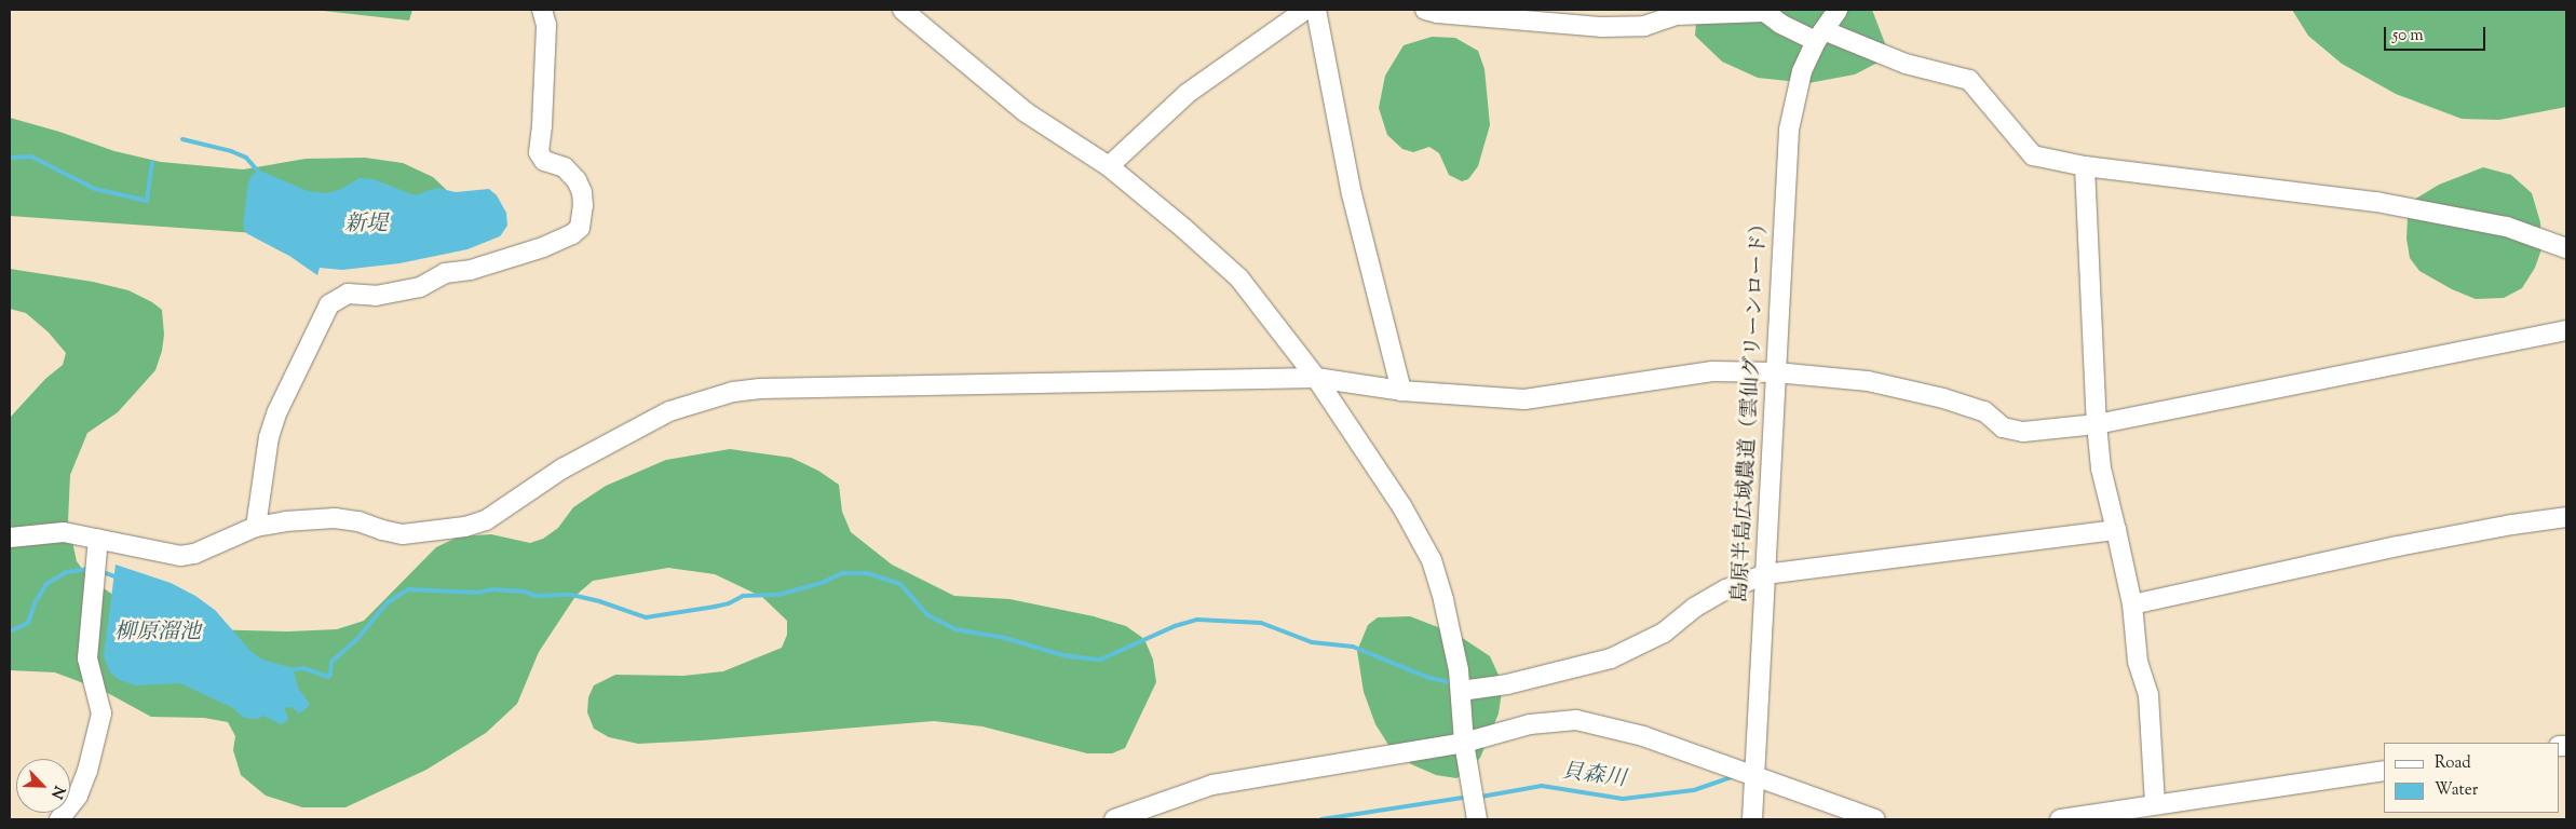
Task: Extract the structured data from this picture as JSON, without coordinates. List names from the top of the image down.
{
  "streets": {
    "street": ["島原半島広域農道（雲仙グリーンロード）"]
  },
  "water": ["新堤", "柳原溜池", "貝森川"],
  "legend": ["Road", "Water"],
  "scale_bar": "50 m",
  "north": "bottom right"
}
